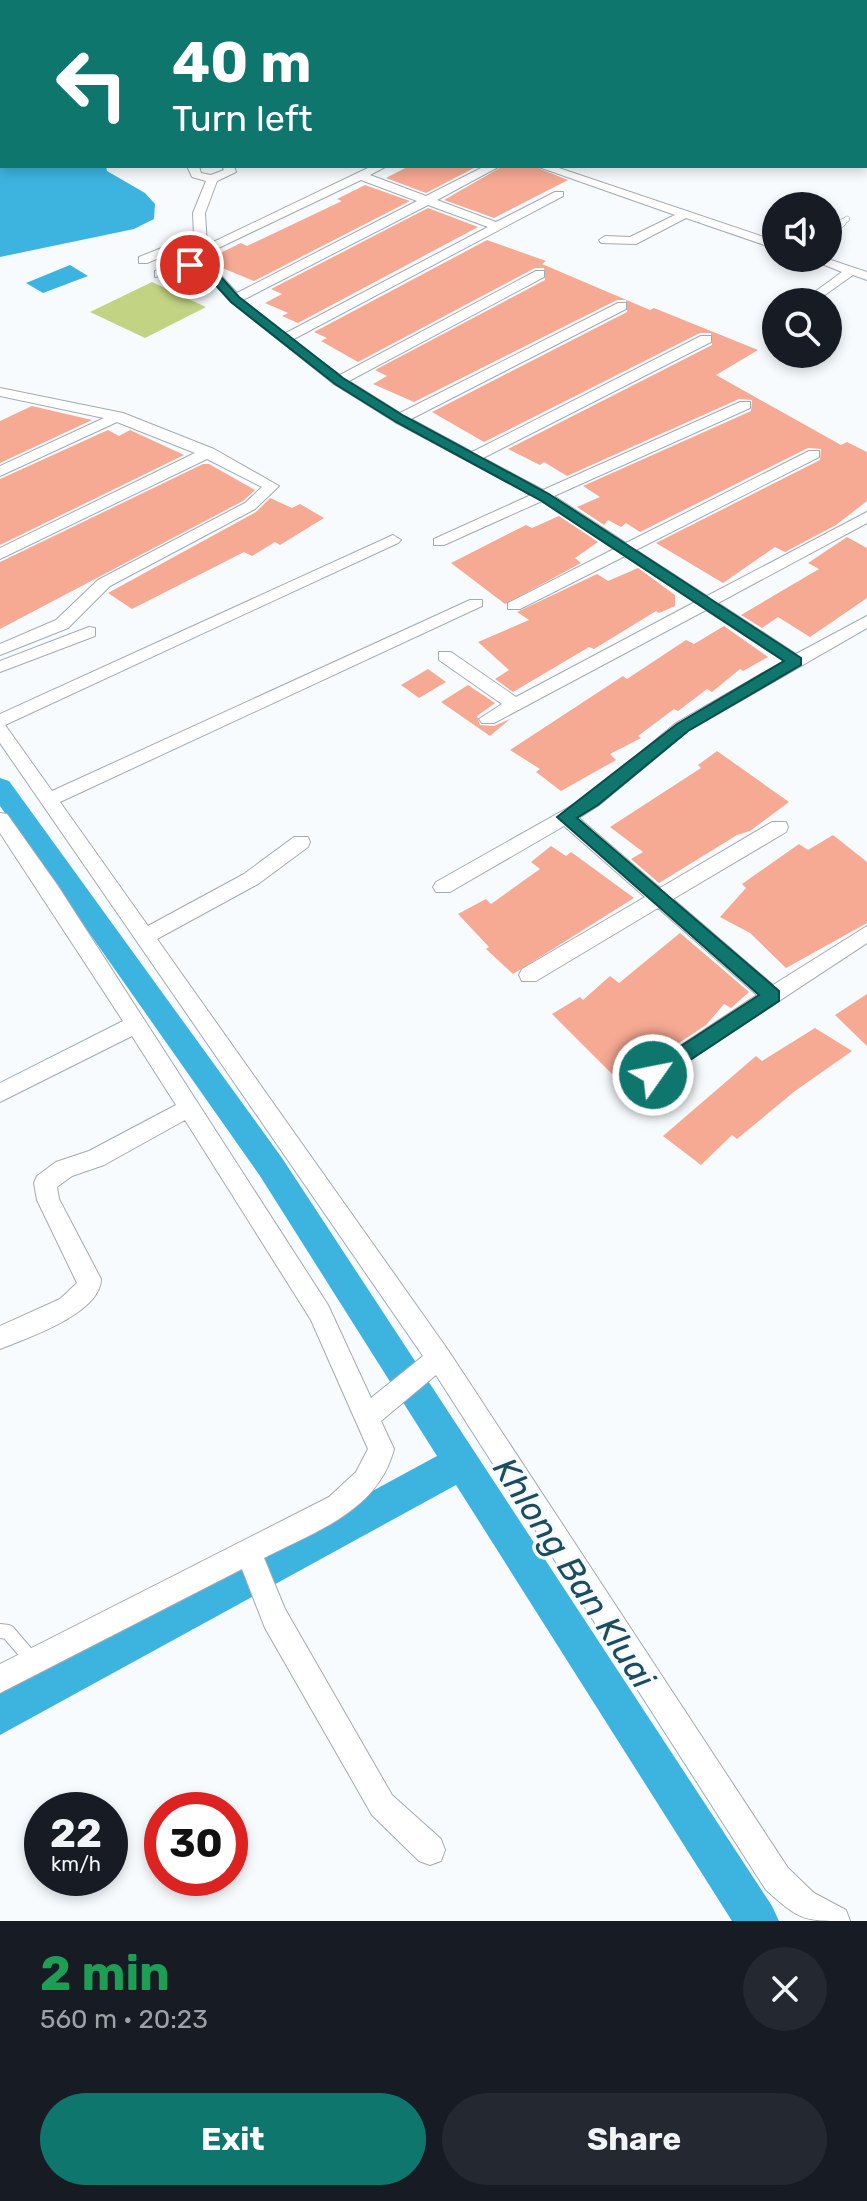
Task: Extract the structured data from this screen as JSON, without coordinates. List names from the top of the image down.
{
  "water": ["Khlong Ban Kluai"],
  "page": {
    "turn": ["40 m", "Turn left"],
    "speed": "22 km/h",
    "limit": "30",
    "heading": ["2 min", "560 m · 20:23"],
    "buttons": ["Exit", "Share"]
  }
}
